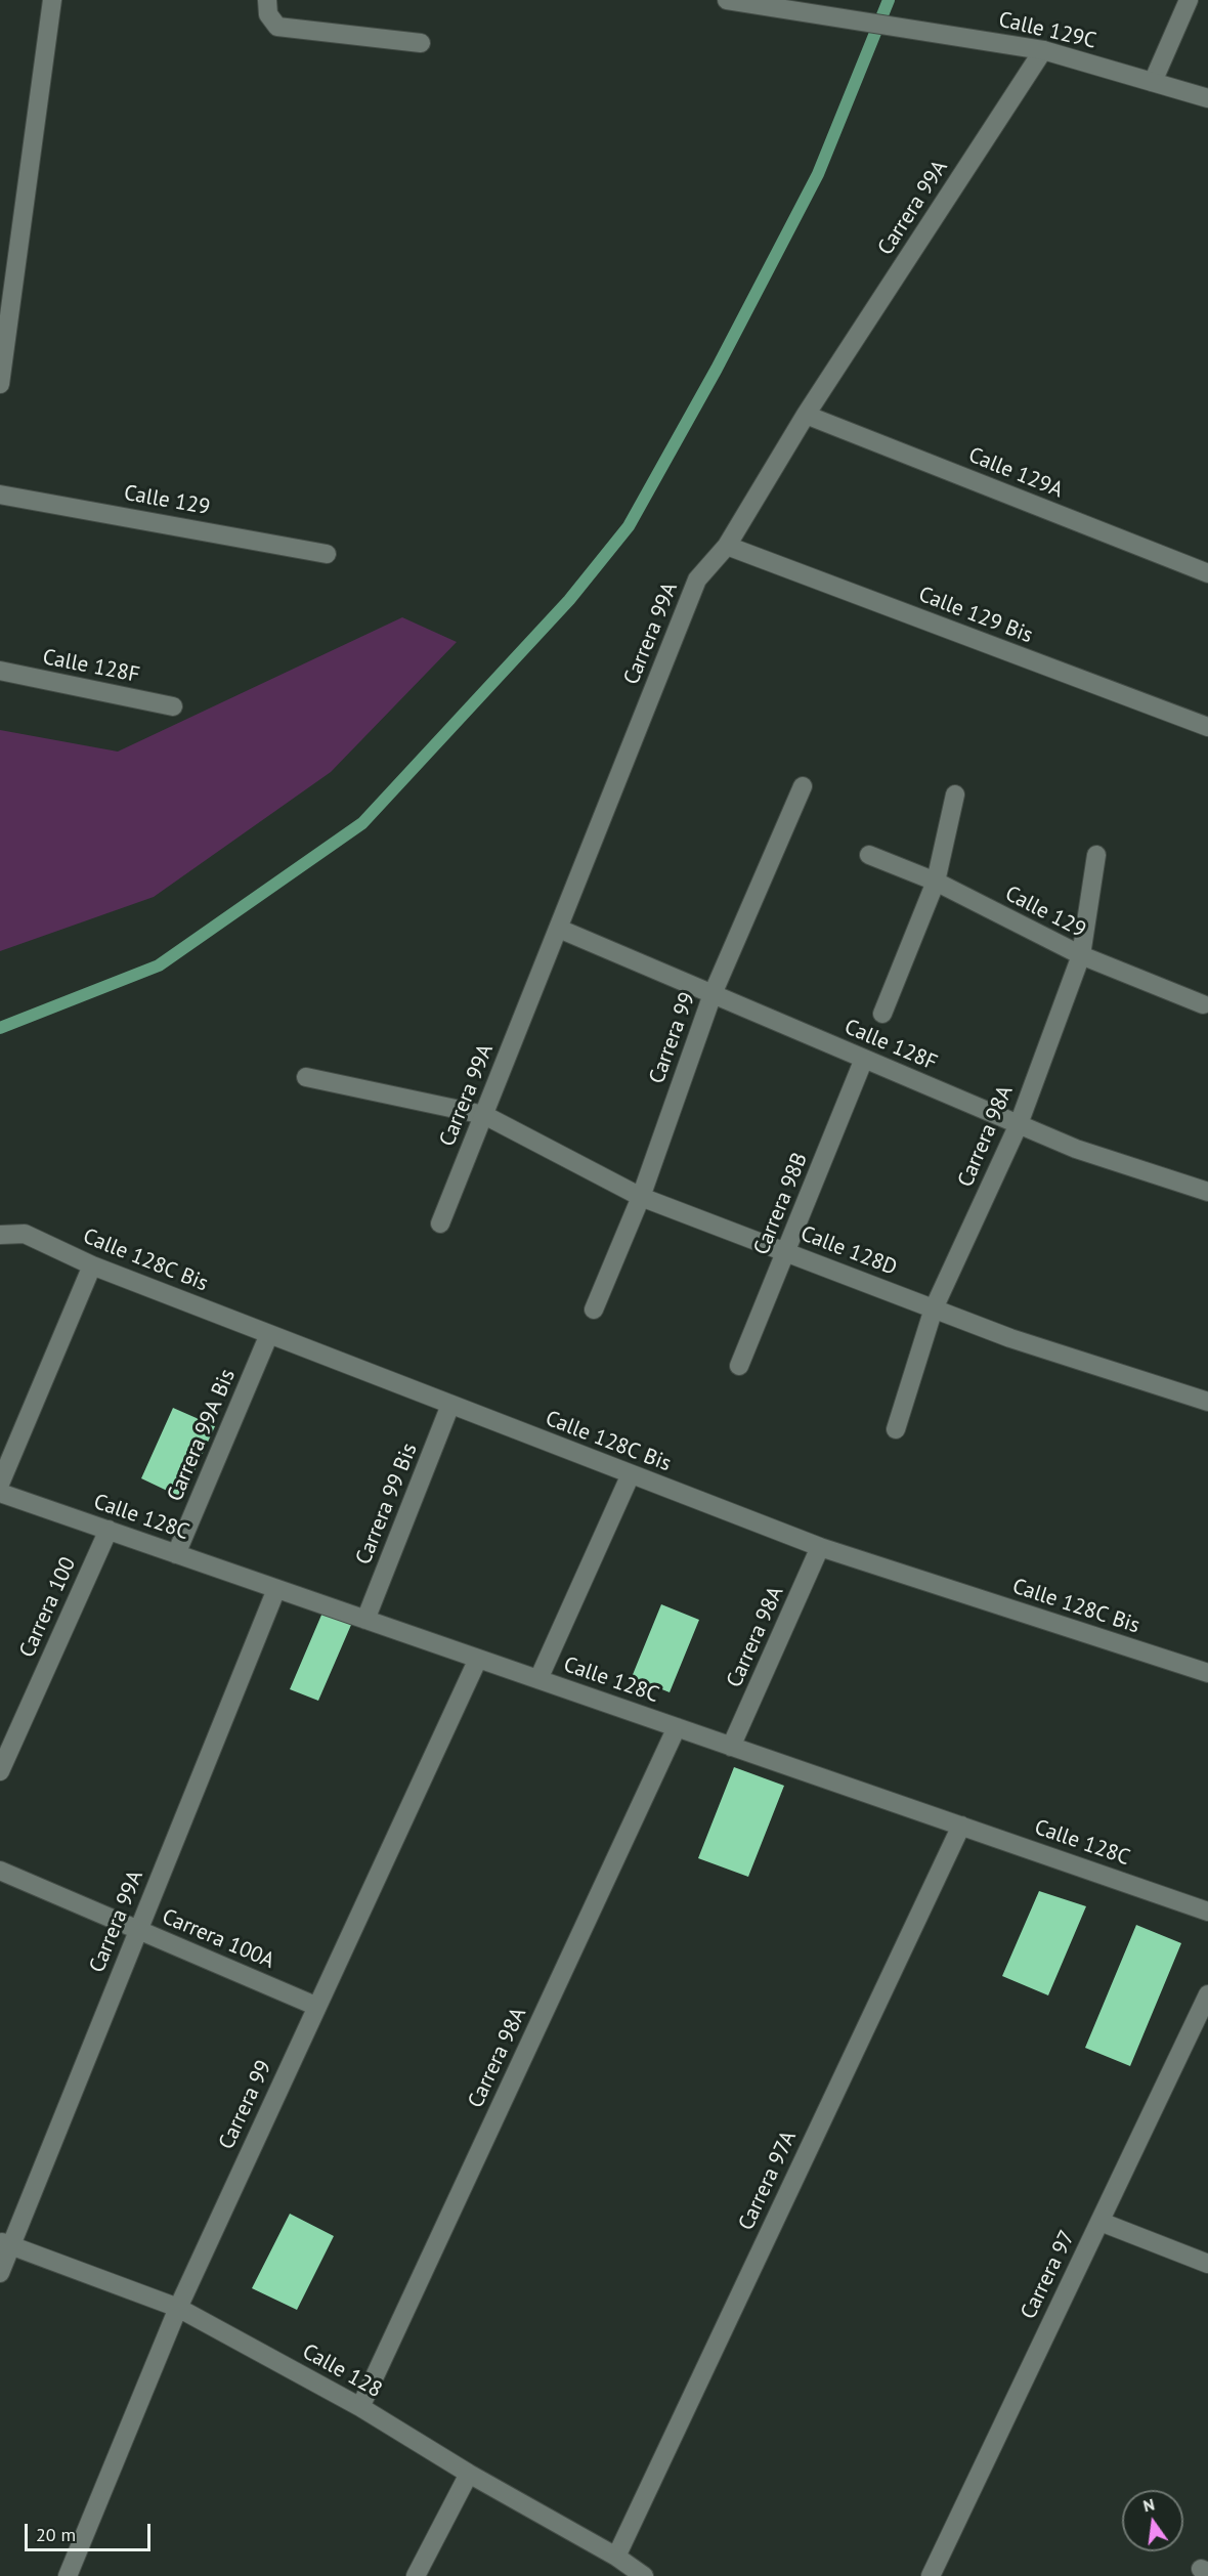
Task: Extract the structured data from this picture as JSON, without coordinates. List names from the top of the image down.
{
  "streets": {
    "street": [
      "Calle 129C",
      "Carrera 99A",
      "Calle 129A",
      "Calle 129",
      "Calle 129 Bis",
      "Calle 128F",
      "Carrera 99",
      "Carrera 98A",
      "Carrera 98B",
      "Calle 128D",
      "Calle 128C Bis",
      "Carrera 99A Bis",
      "Carrera 99 Bis",
      "Calle 128C",
      "Carrera 100",
      "Carrera 100A",
      "Carrera 97A",
      "Carrera 97",
      "Calle 128"
    ]
  },
  "crossings": [
    ["Calle 129C", "Carrera 99A"],
    ["Carrera 99A", "Calle 129A"],
    ["Carrera 99A", "Calle 129 Bis"],
    ["Carrera 99A", "Calle 128F"],
    ["Carrera 99A", "Calle 128D"],
    ["Carrera 99A", "Calle 128C"],
    ["Carrera 99A", "Carrera 100A"],
    ["Carrera 99A", "Calle 128"],
    ["Calle 129", "Carrera 98A"],
    ["Calle 128F", "Carrera 99"],
    ["Calle 128F", "Carrera 98A"],
    ["Calle 128F", "Carrera 98B"],
    ["Carrera 99", "Calle 128D"],
    ["Carrera 99", "Calle 128C"],
    ["Carrera 99", "Carrera 100A"],
    ["Carrera 99", "Calle 128"],
    ["Carrera 98A", "Calle 128D"],
    ["Carrera 98A", "Calle 128C Bis"],
    ["Carrera 98A", "Calle 128C"],
    ["Carrera 98A", "Calle 128"],
    ["Carrera 98B", "Calle 128D"],
    ["Calle 128C Bis", "Carrera 99A Bis"],
    ["Calle 128C Bis", "Carrera 99 Bis"],
    ["Carrera 99A Bis", "Calle 128C"],
    ["Carrera 99 Bis", "Calle 128C"],
    ["Calle 128C", "Carrera 100"],
    ["Calle 128C", "Carrera 97A"],
    ["Carrera 97A", "Calle 128"]
  ],
  "scale_bar": "20 m",
  "north": "top"
}
